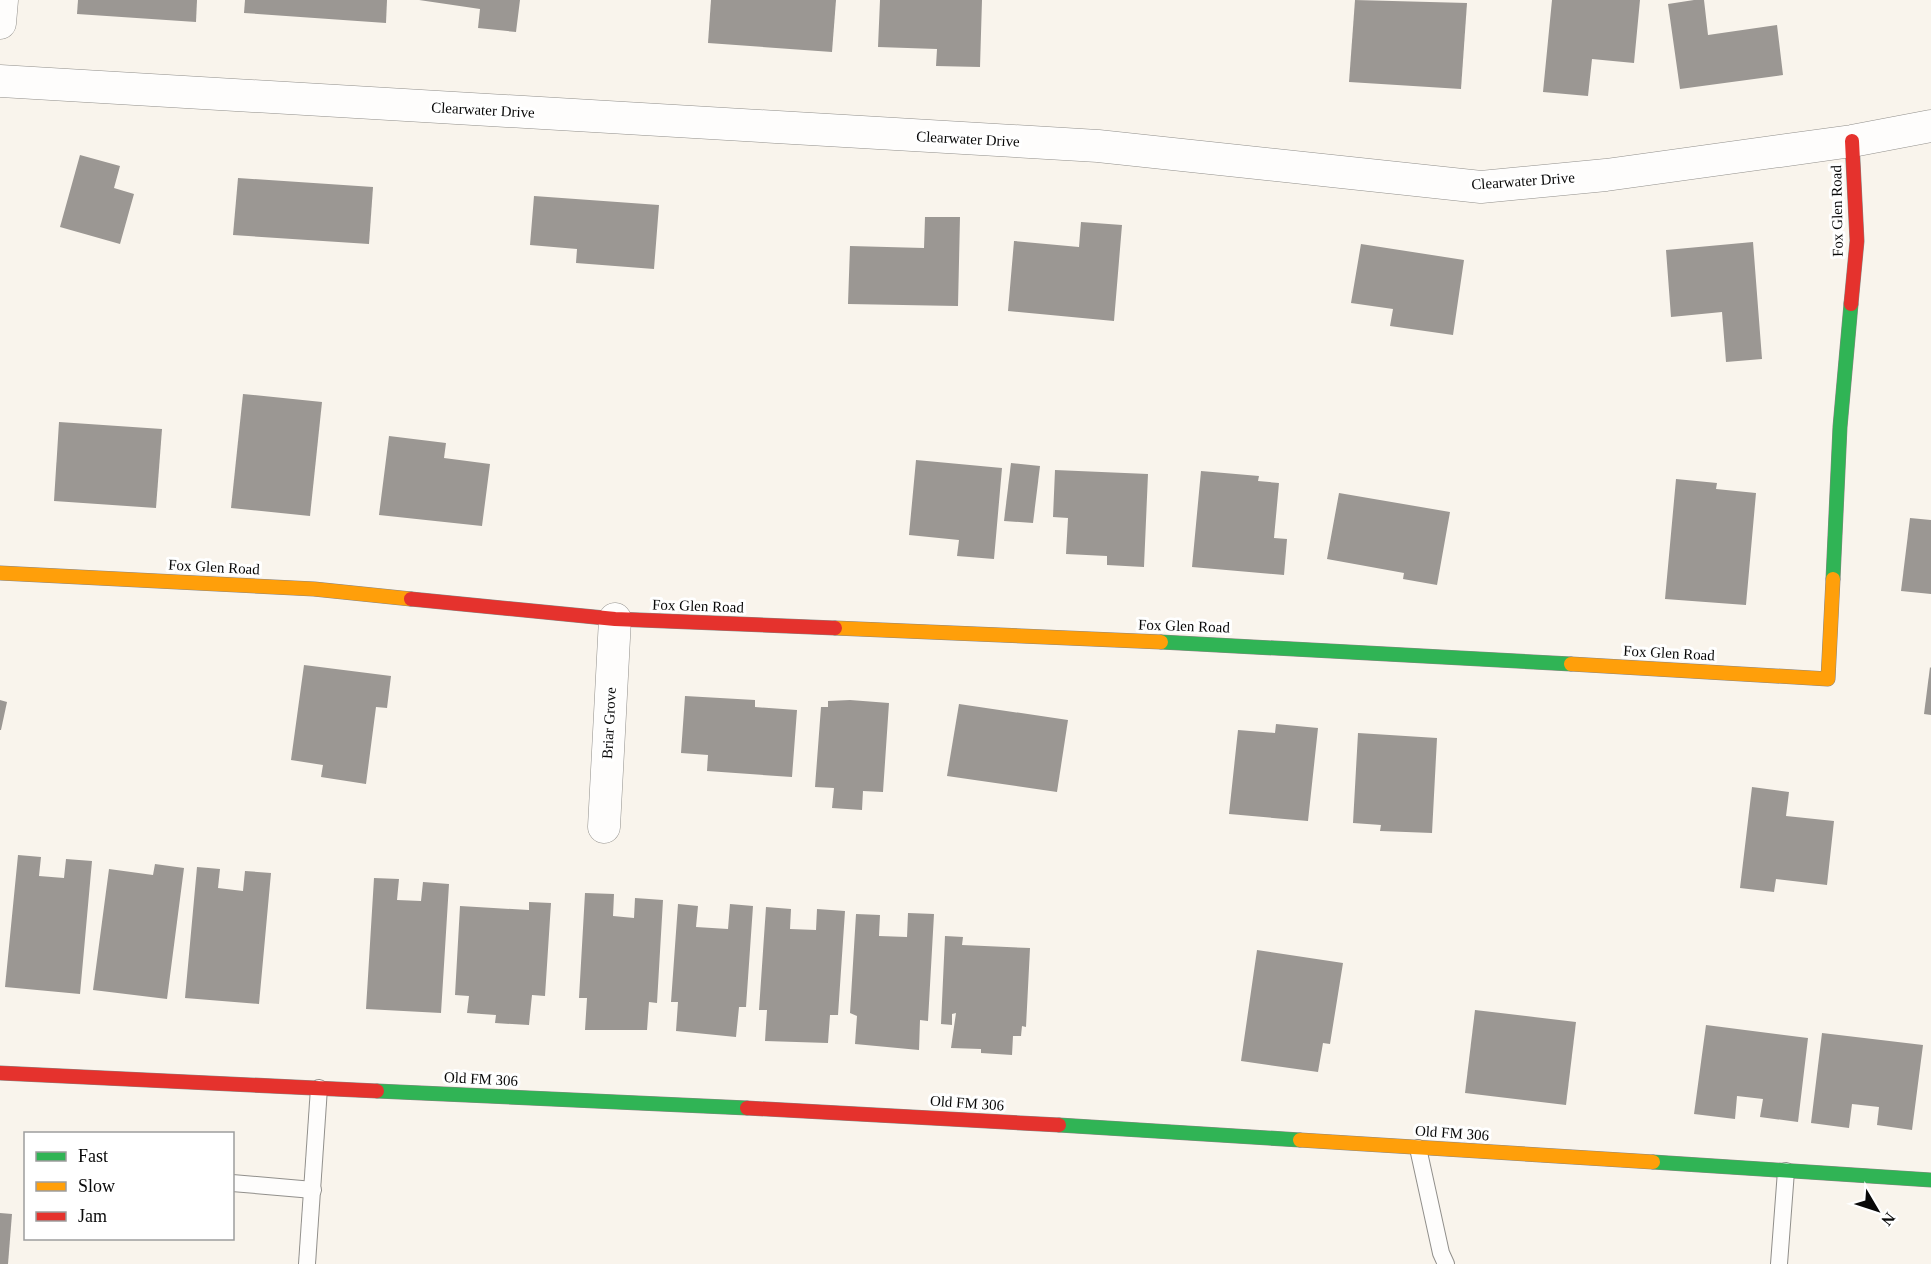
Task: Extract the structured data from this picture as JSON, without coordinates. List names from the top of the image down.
{
  "streets": {
    "street": [
      "Clearwater Drive",
      "Fox Glen Road",
      "Briar Grove",
      "Old FM 306"
    ]
  },
  "crossings": [
    ["Clearwater Drive", "Fox Glen Road"],
    ["Fox Glen Road", "Briar Grove"]
  ],
  "legend": ["Fast", "Slow", "Jam"],
  "north": "bottom right"
}
